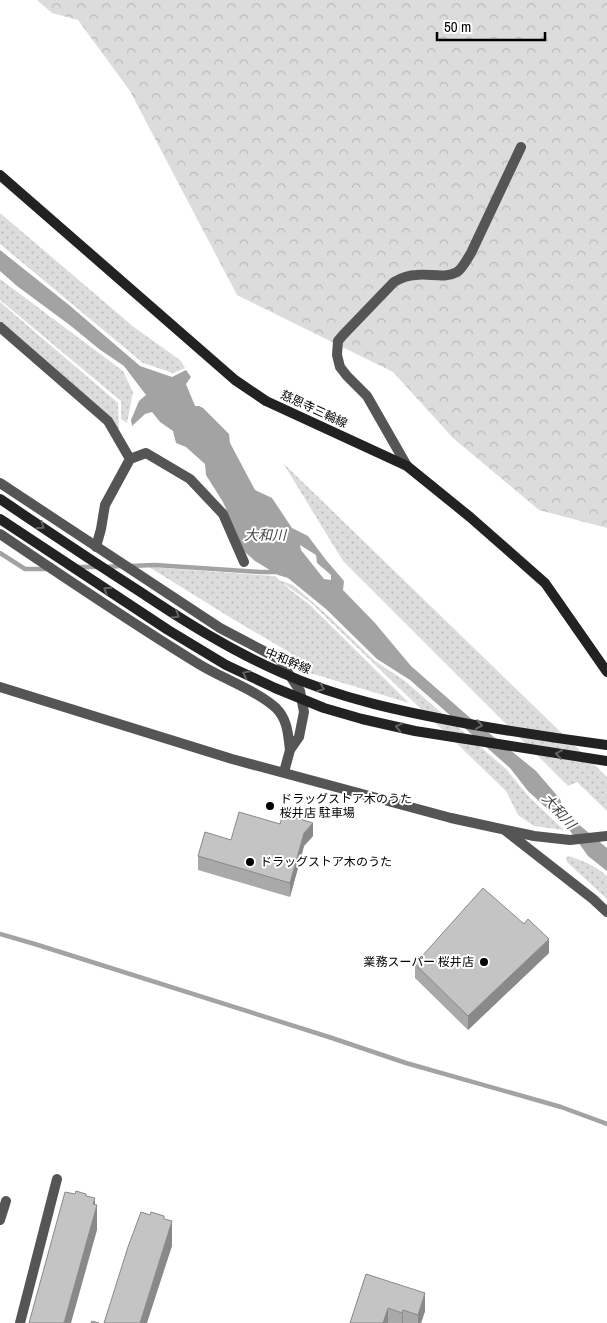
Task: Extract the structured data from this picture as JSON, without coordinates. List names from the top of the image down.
{
  "streets": {
    "main road": ["慈恩寺三輪線", "中和幹線"]
  },
  "water": ["大和川"],
  "places": ["ドラッグストア木のうた 桜井店 駐車場", "ドラッグストア木のうた", "業務スーパー 桜井店"],
  "scale_bar": "50 m"
}
